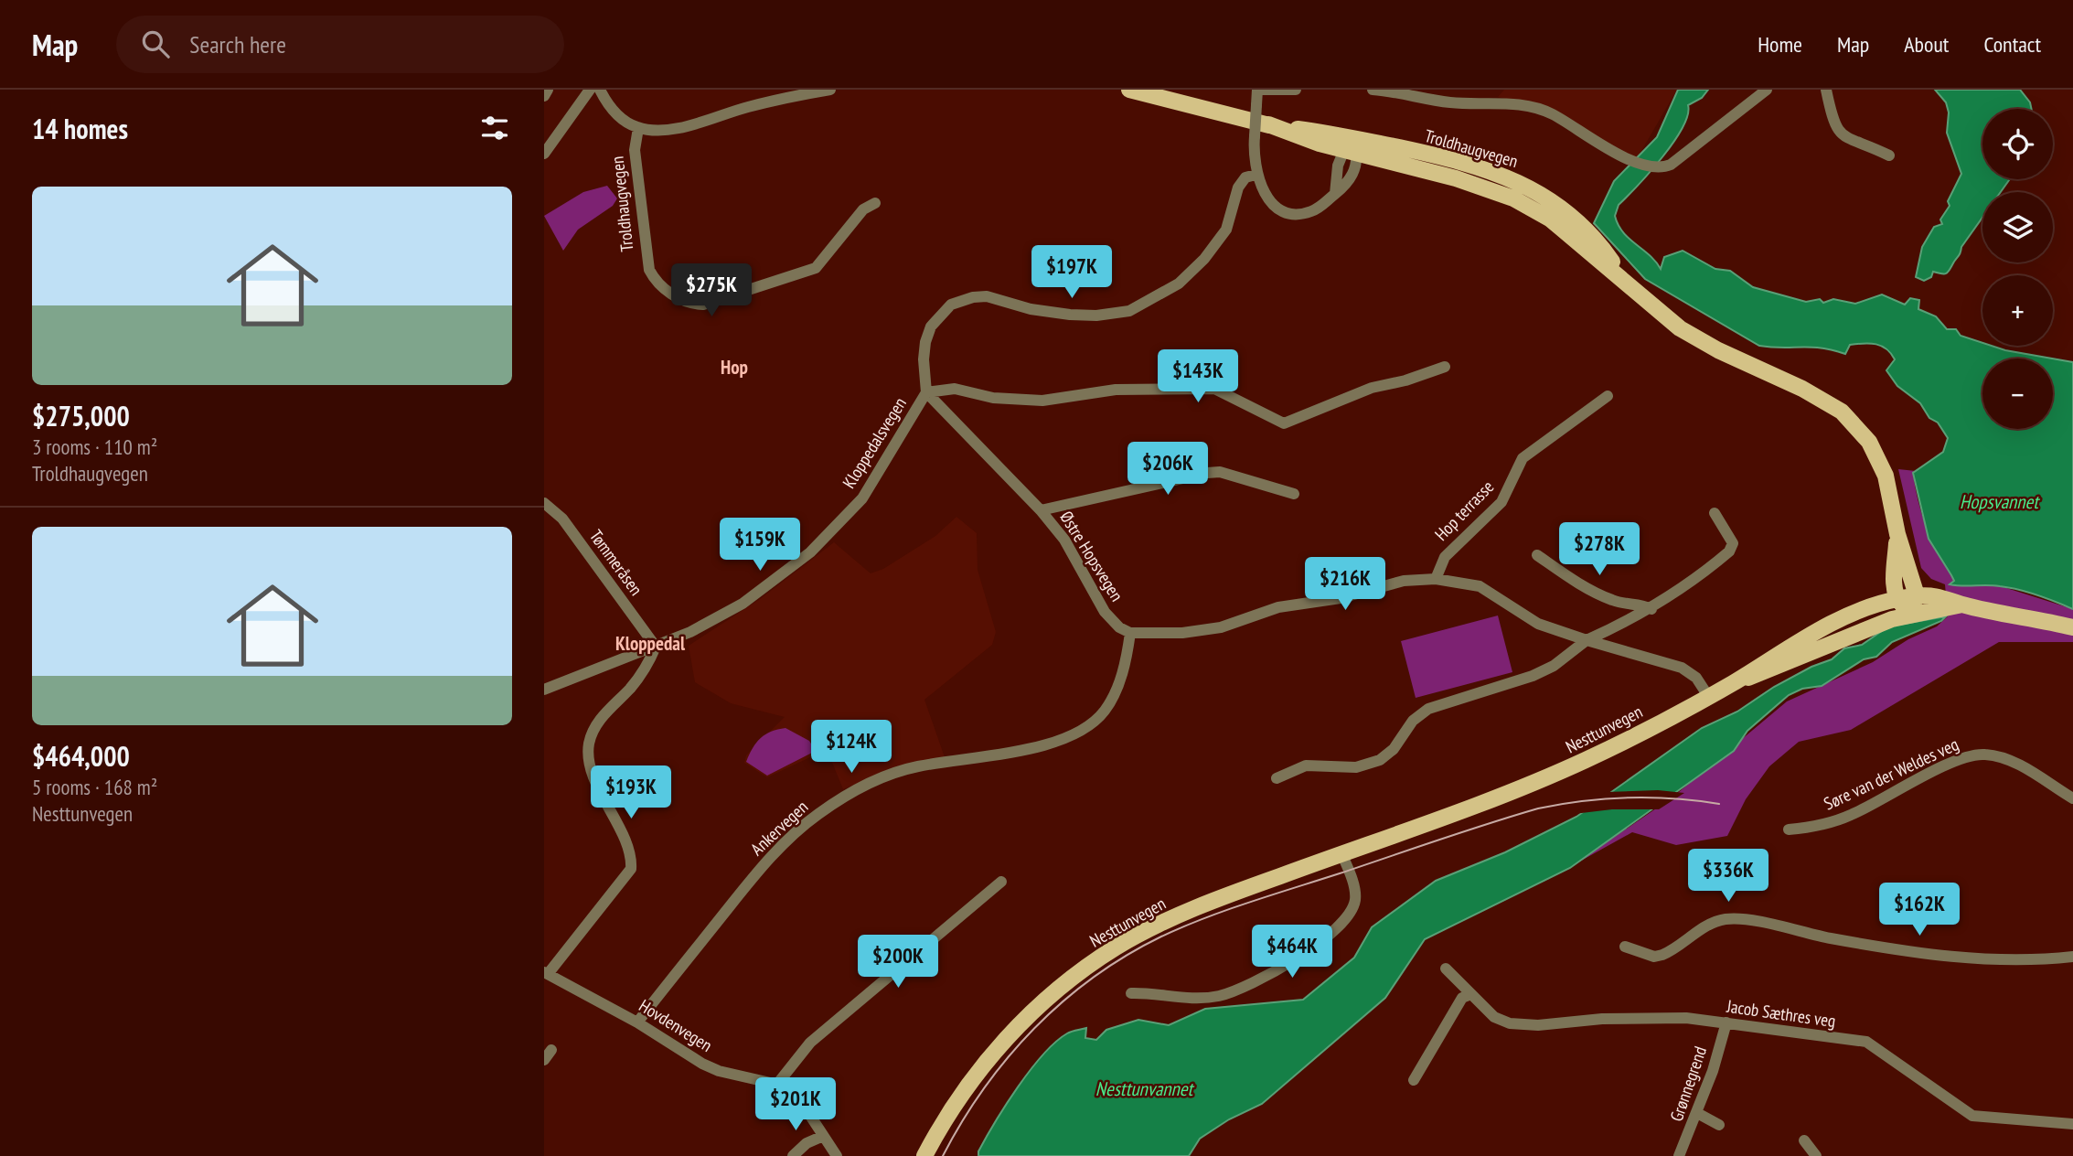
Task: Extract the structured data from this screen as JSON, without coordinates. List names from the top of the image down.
{
  "streets": {
    "main road": ["Troldhaugvegen", "Nesttunvegen"],
    "street": [
      "Kloppedalsvegen",
      "Hop terrasse",
      "Østre Hopsvegen",
      "Tømmeråsen",
      "Søre van der Weldes veg",
      "Ankervegen",
      "Jacob Sæthres veg",
      "Hovdenvegen",
      "Grønnegrend"
    ]
  },
  "crossings": [
    ["Troldhaugvegen", "Nesttunvegen"],
    ["Kloppedalsvegen", "Østre Hopsvegen"],
    ["Kloppedalsvegen", "Tømmeråsen"],
    ["Østre Hopsvegen", "Ankervegen"],
    ["Ankervegen", "Hovdenvegen"],
    ["Jacob Sæthres veg", "Grønnegrend"]
  ],
  "districts": ["Hop", "Kloppedal"],
  "water": ["Hopsvannet", "Nesttunvannet"],
  "page": {
    "header": "Map",
    "search": "Search here",
    "nav": [
      "Home",
      "Map",
      "About",
      "Contact"
    ],
    "heading": "14 homes",
    "map_buttons": ["+", "−"],
    "list": [
      {
        "name": "$275,000",
        "note": "3 rooms · 110 m² · Troldhaugvegen"
      },
      {
        "name": "$464,000",
        "note": "5 rooms · 168 m² · Nesttunvegen"
      }
    ],
    "price": [
      "$197K",
      "$275K",
      "$143K",
      "$206K",
      "$159K",
      "$278K",
      "$216K",
      "$124K",
      "$193K",
      "$336K",
      "$162K",
      "$464K",
      "$200K",
      "$201K"
    ]
  }
}
